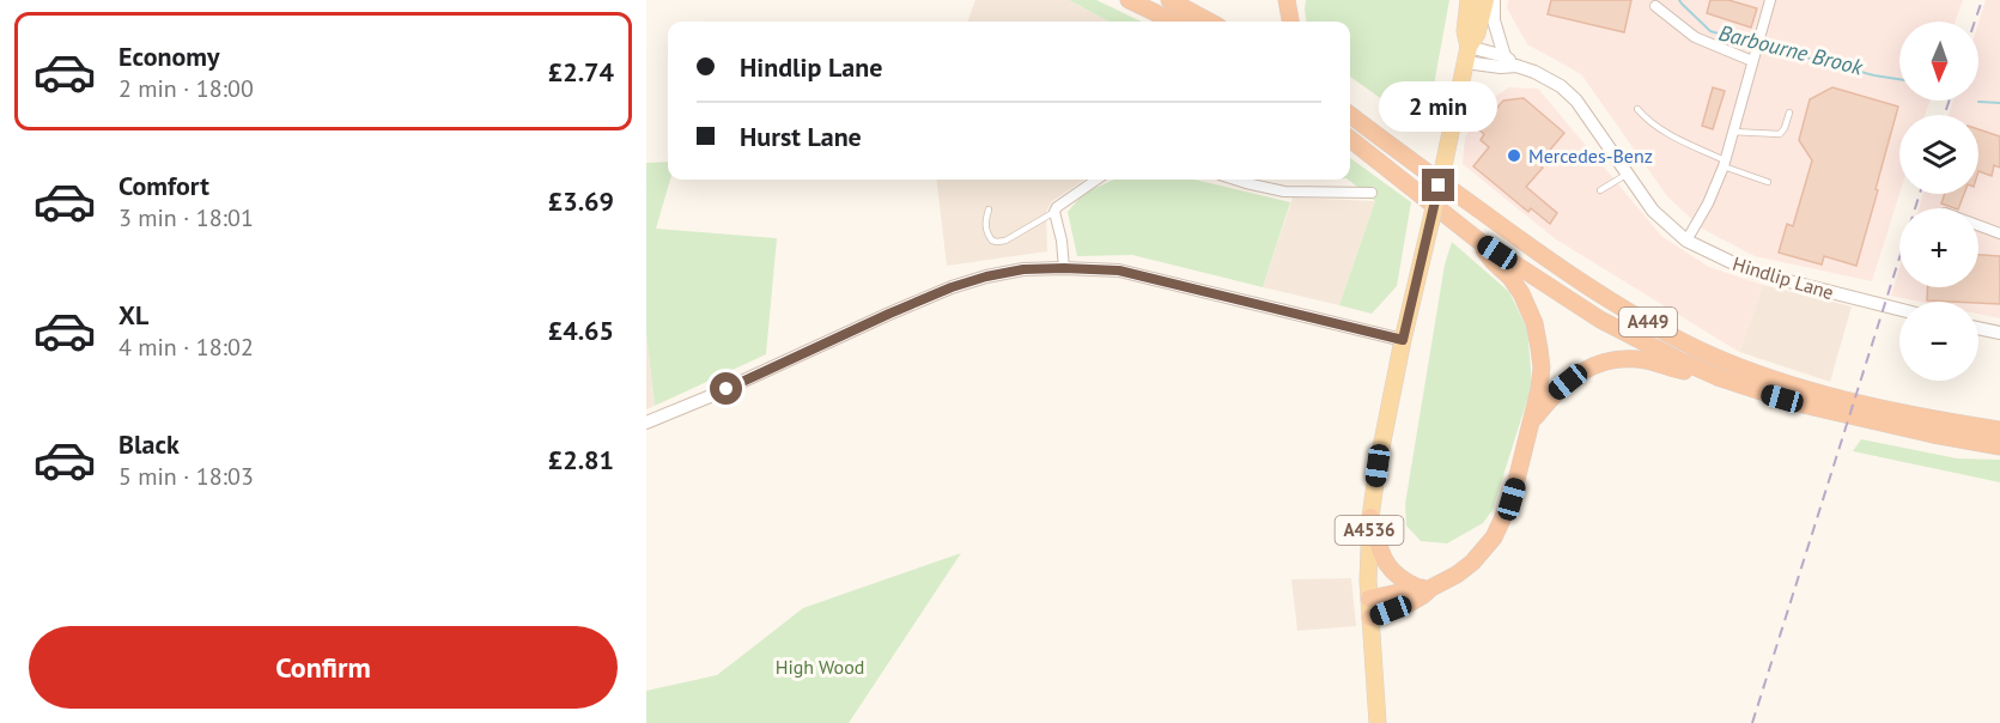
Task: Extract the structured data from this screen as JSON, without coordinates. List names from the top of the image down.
{
  "streets": {
    "highway": ["A449"],
    "main road": ["A4536"],
    "street": ["Hindlip Lane"]
  },
  "crossings": [
    ["Hindlip Lane", "A4536"]
  ],
  "water": ["Barbourne Brook"],
  "parks": ["High Wood"],
  "places": ["Mercedes-Benz"],
  "north": "bottom",
  "page": {
    "list": [
      {
        "name": "Economy",
        "note": "2 min · 18:00",
        "value": "£2.74"
      },
      {
        "name": "Comfort",
        "note": "3 min · 18:01",
        "value": "£3.69"
      },
      {
        "name": "XL",
        "note": "4 min · 18:02",
        "value": "£4.65"
      },
      {
        "name": "Black",
        "note": "5 min · 18:03",
        "value": "£2.81"
      }
    ],
    "map_buttons": ["+", "−"],
    "banner": ["Hindlip Lane", "Hurst Lane"],
    "bubble": "2 min",
    "buttons": "Confirm"
  }
}
